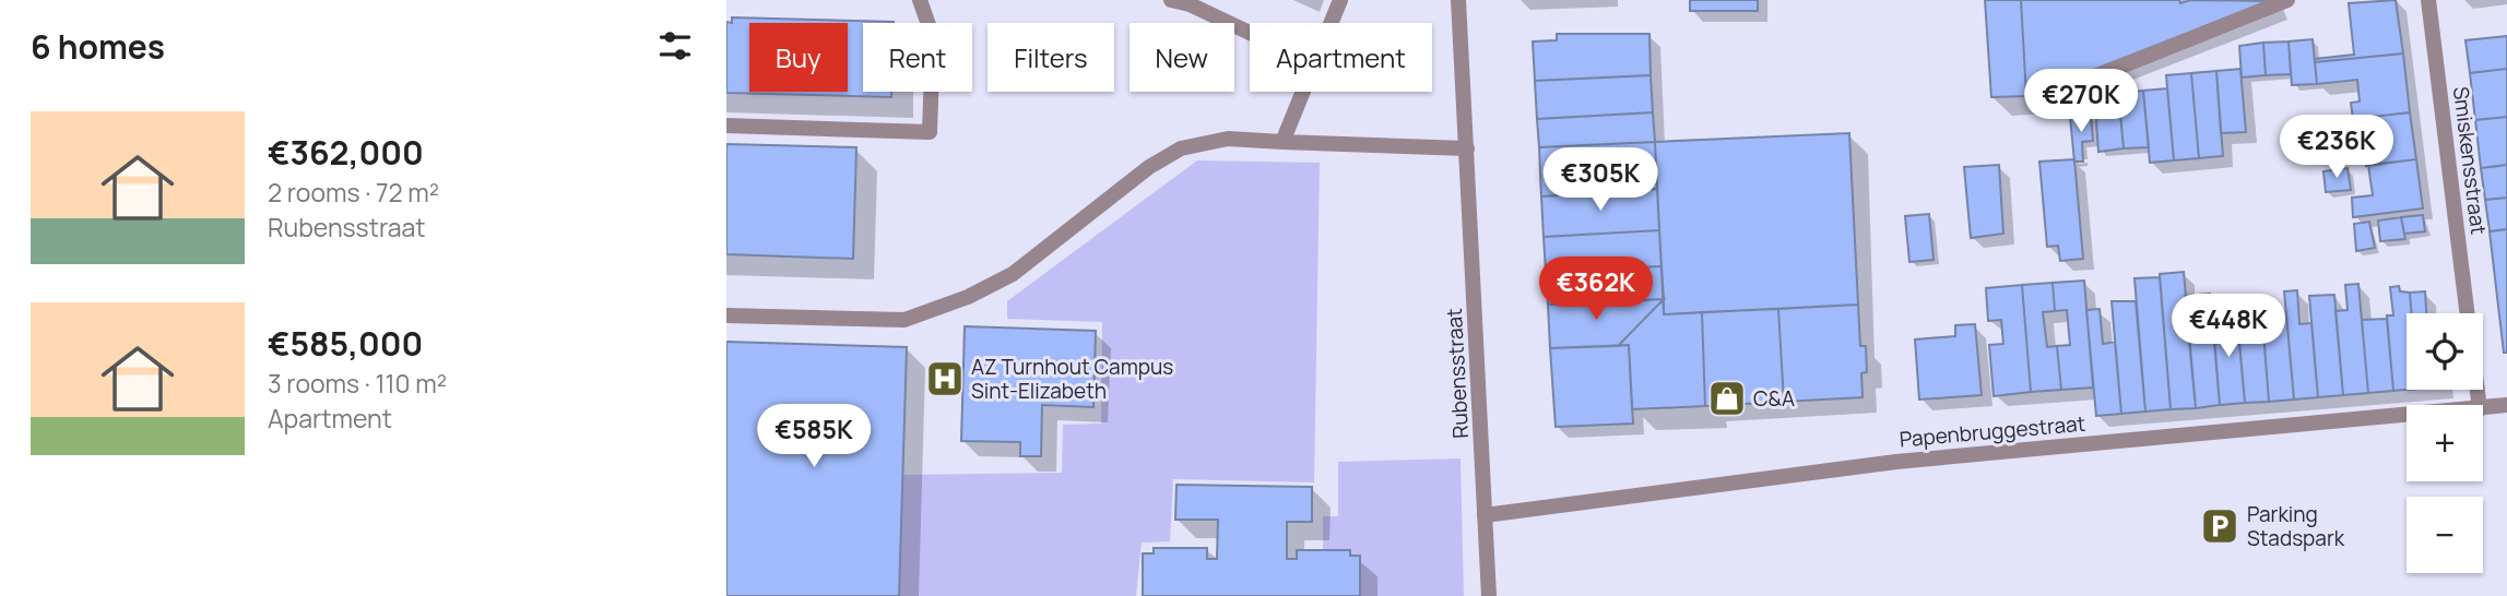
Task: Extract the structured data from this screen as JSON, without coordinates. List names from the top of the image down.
{
  "streets": {
    "street": ["Smiskensstraat", "Rubensstraat", "Papenbruggestraat"]
  },
  "crossings": [
    ["Rubensstraat", "Papenbruggestraat"]
  ],
  "places": {
    "hospital": ["AZ Turnhout Campus Sint-Elizabeth"],
    "shop": ["C&A"],
    "parking": ["Parking Stadspark"]
  },
  "page": {
    "heading": "6 homes",
    "chip": [
      "Buy",
      "Rent",
      "Filters",
      "New",
      "Apartment"
    ],
    "price": [
      "€270K",
      "€236K",
      "€305K",
      "€362K",
      "€448K",
      "€585K"
    ],
    "list": [
      {
        "name": "€362,000",
        "note": "2 rooms · 72 m² · Rubensstraat"
      },
      {
        "name": "€585,000",
        "note": "3 rooms · 110 m² · Apartment"
      }
    ],
    "map_buttons": ["+", "−"]
  }
}
